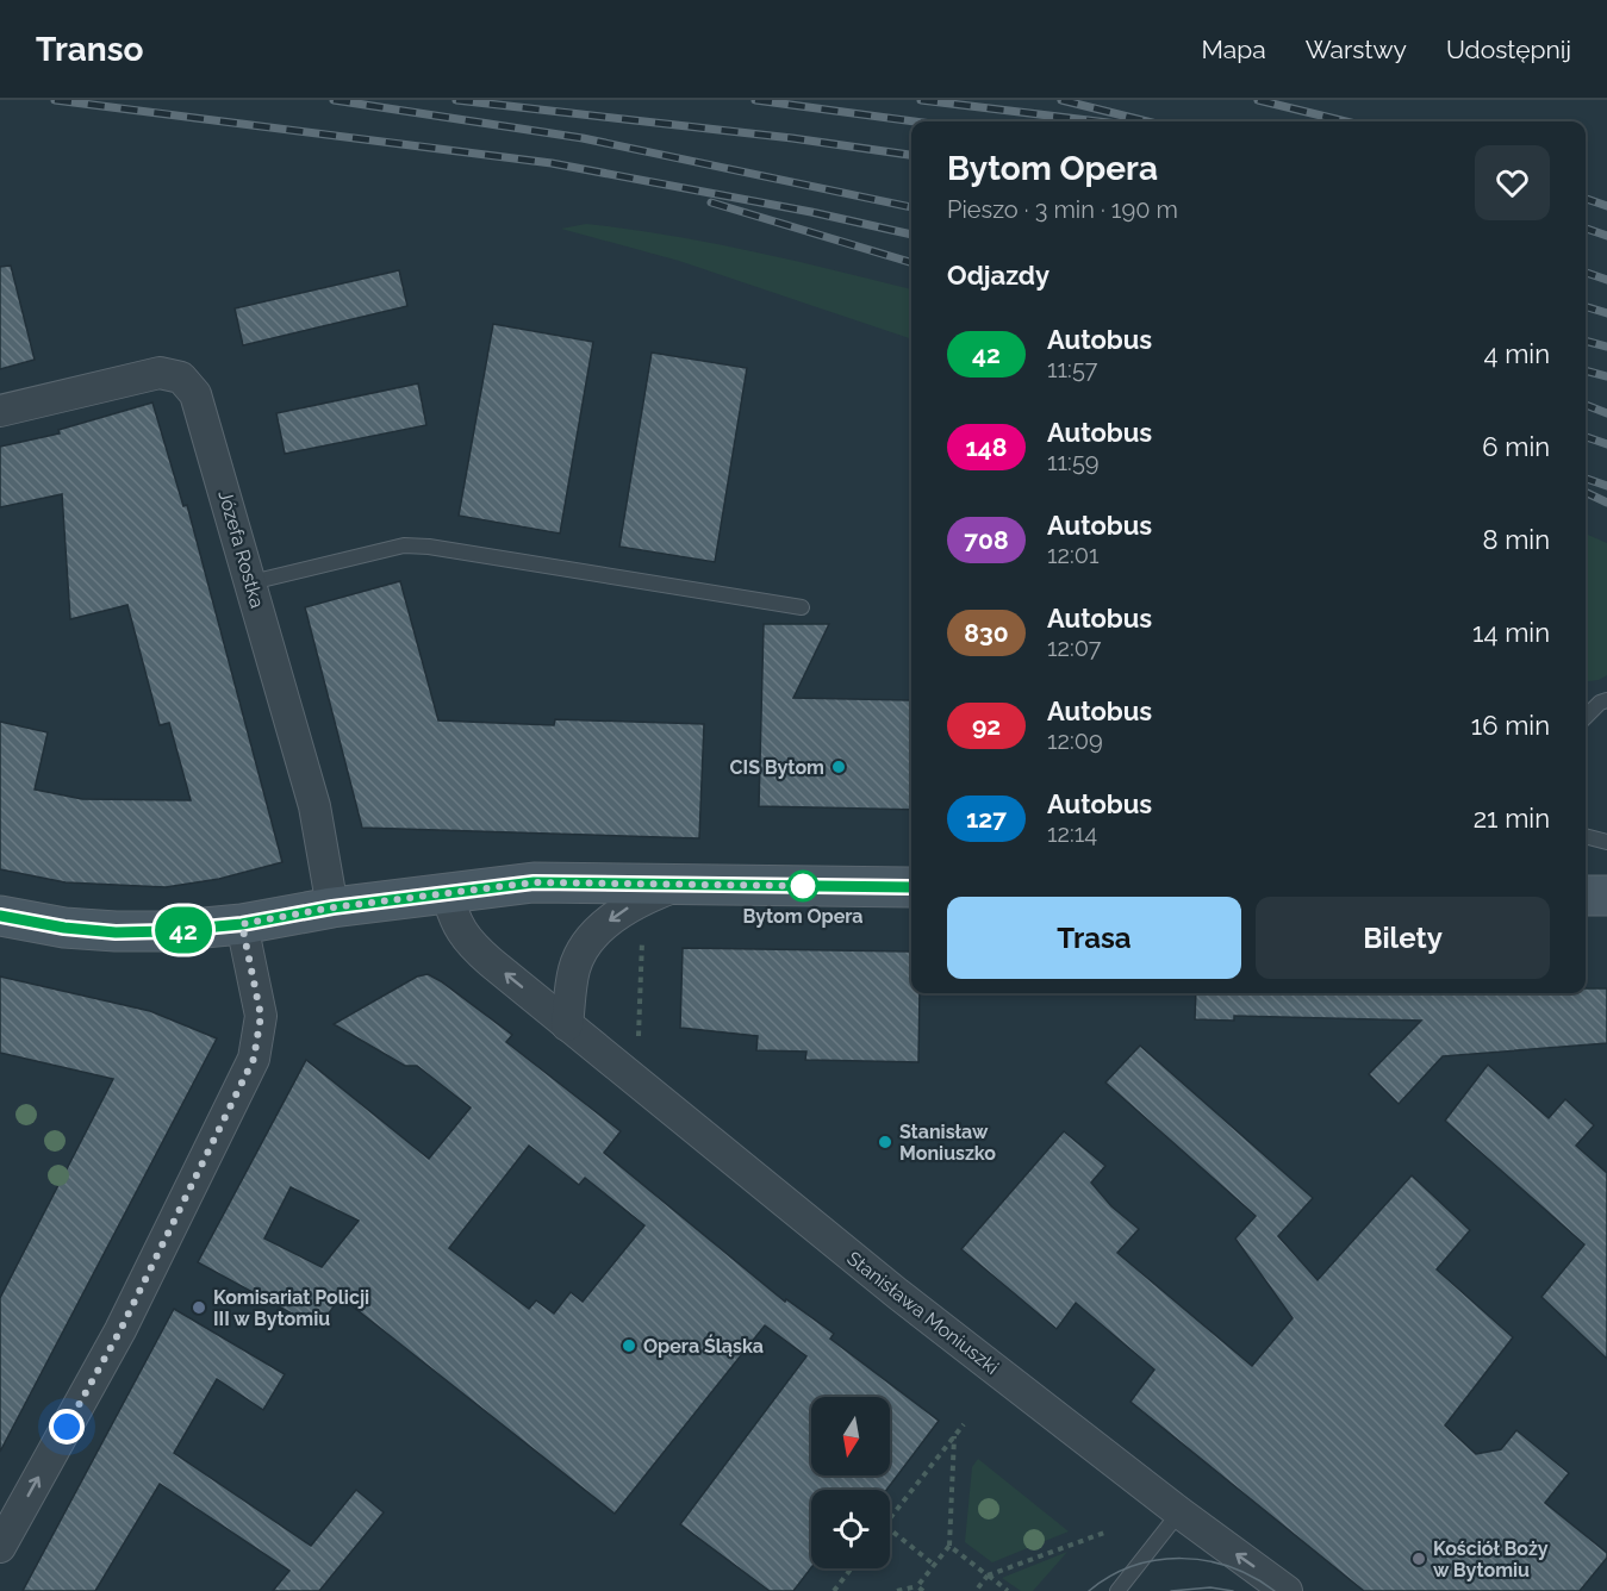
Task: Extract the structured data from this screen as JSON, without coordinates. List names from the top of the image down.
{
  "streets": {
    "street": ["Józefa Rostka", "Stanisława Moniuszki"]
  },
  "places": [
    "CIS Bytom",
    "Bytom Opera",
    "Stanisław Moniuszko",
    "Komisariat Policji III w Bytomiu",
    "Opera Śląska",
    "Kościół Boży w Bytomiu"
  ],
  "lines": ["bus line 42"],
  "north": "bottom",
  "page": {
    "header": "Transo",
    "nav": ["Mapa", "Warstwy", "Udostępnij"],
    "on_map": "42",
    "heading": [
      ["Bytom Opera", "Pieszo · 3 min · 190 m"],
      "Odjazdy"
    ],
    "list": [
      {
        "mark": "42",
        "name": "Autobus",
        "note": "11:57",
        "value": "4 min"
      },
      {
        "mark": "148",
        "name": "Autobus",
        "note": "11:59",
        "value": "6 min"
      },
      {
        "mark": "708",
        "name": "Autobus",
        "note": "12:01",
        "value": "8 min"
      },
      {
        "mark": "830",
        "name": "Autobus",
        "note": "12:07",
        "value": "14 min"
      },
      {
        "mark": "92",
        "name": "Autobus",
        "note": "12:09",
        "value": "16 min"
      },
      {
        "mark": "127",
        "name": "Autobus",
        "note": "12:14",
        "value": "21 min"
      }
    ],
    "buttons": ["Trasa", "Bilety"]
  }
}
